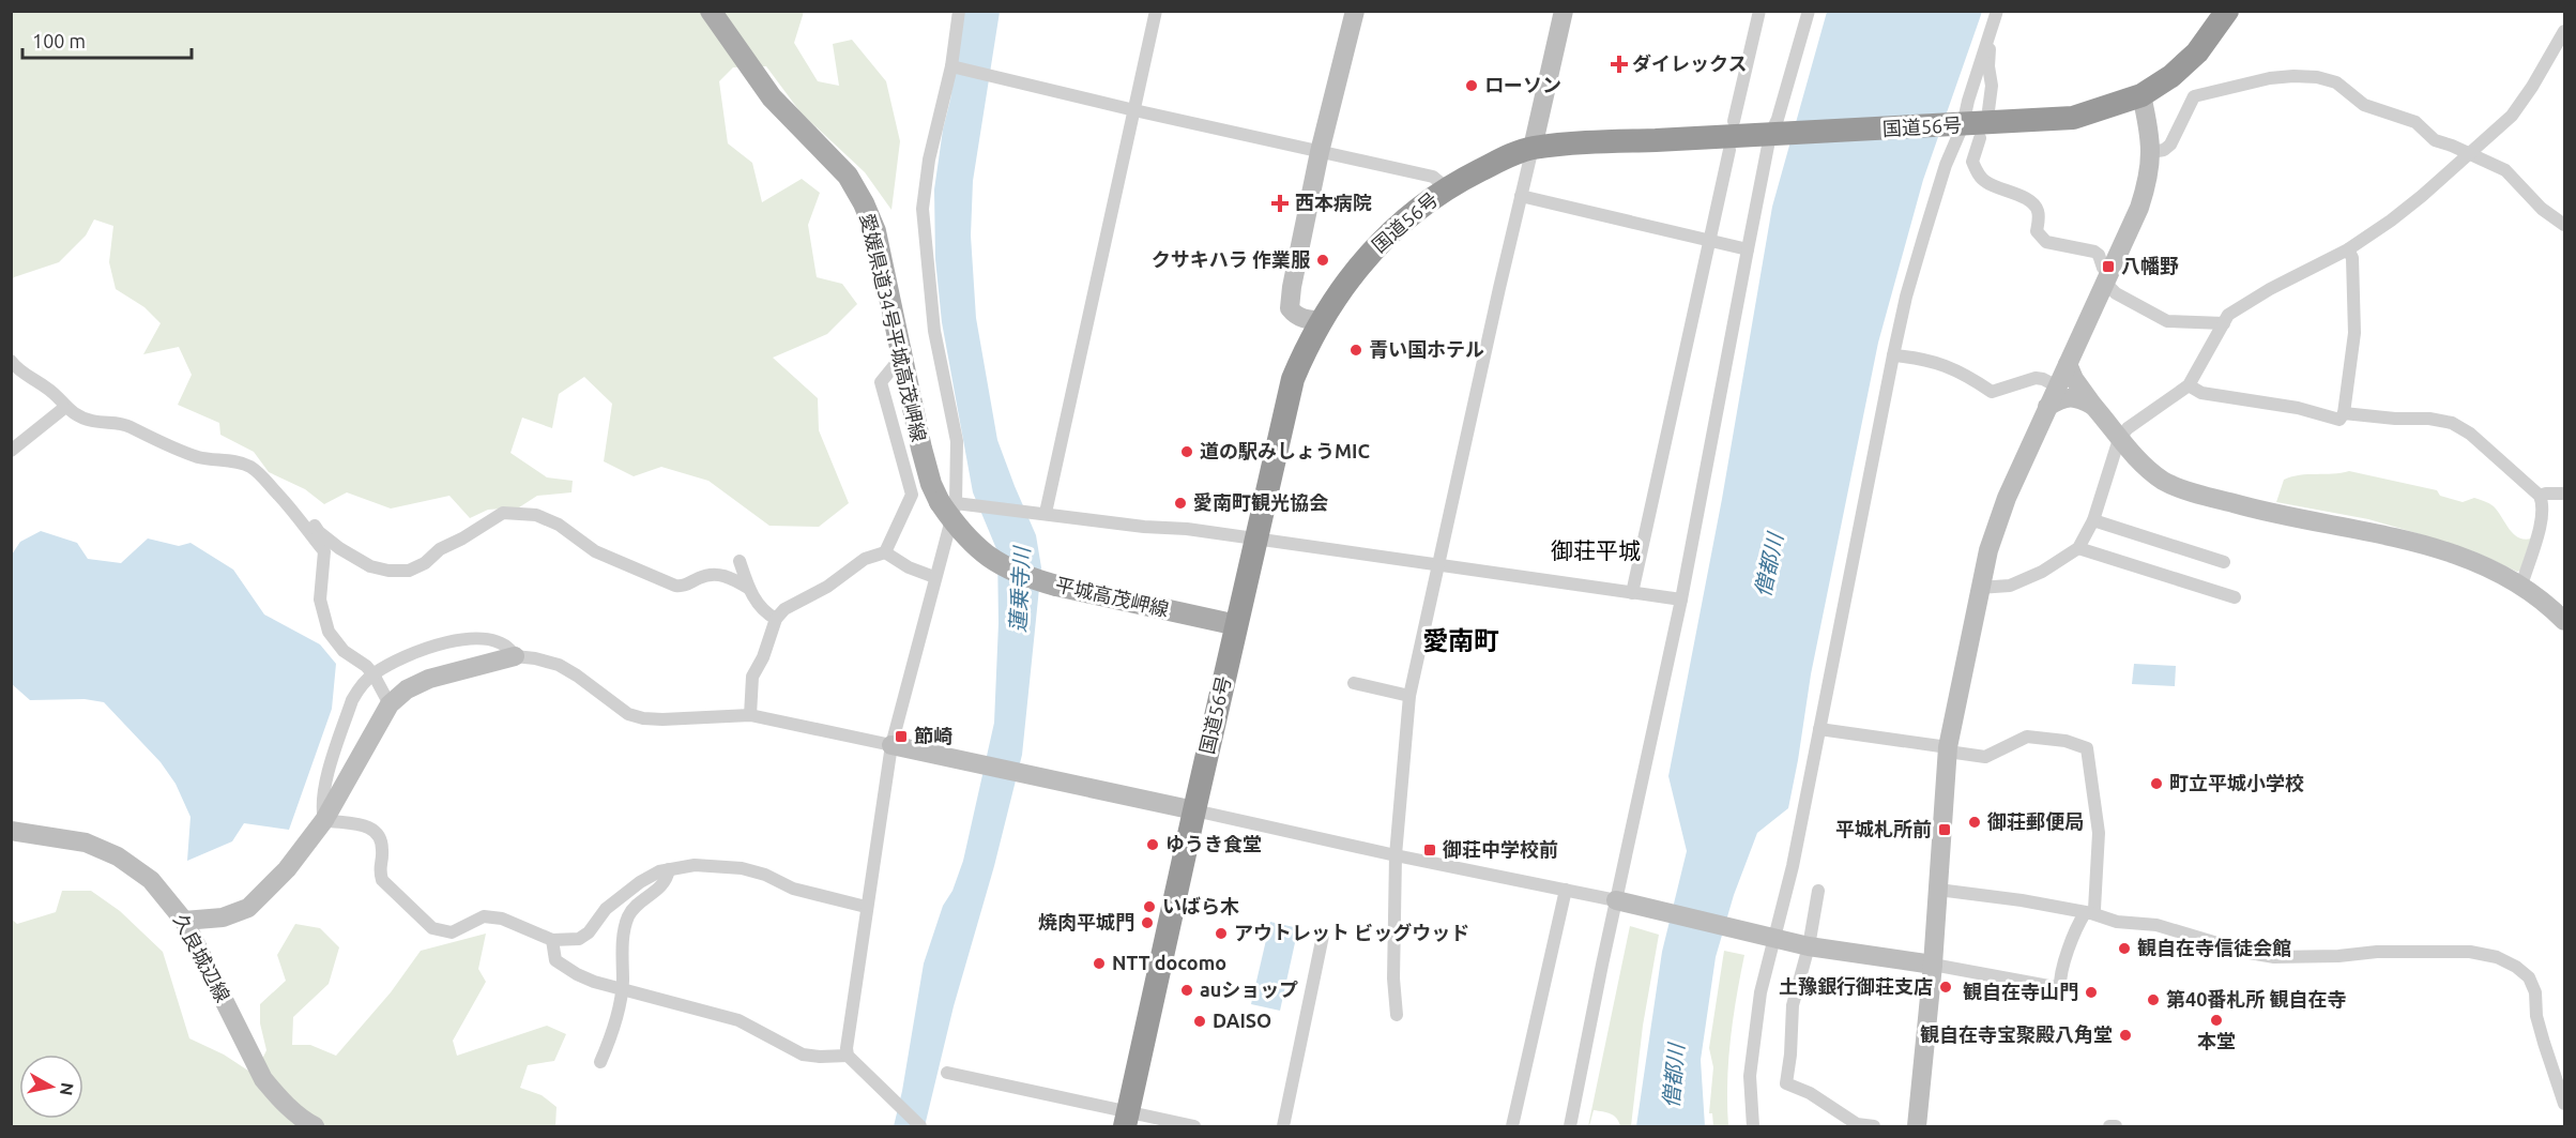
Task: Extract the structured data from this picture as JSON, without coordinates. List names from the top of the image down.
{
  "streets": {
    "highway": ["国道56号"],
    "main road": ["愛媛県道34号平城高茂岬線", "平城高茂岬線"],
    "street": ["久良城辺線"]
  },
  "crossings": [
    ["国道56号", "平城高茂岬線"],
    ["愛媛県道34号平城高茂岬線", "平城高茂岬線"]
  ],
  "districts": ["御荘平城", "愛南町"],
  "water": ["僧都川", "蓮乗寺川"],
  "places": {
    "health": ["ダイレックス", "西本病院"],
    "other": [
      "ローソン",
      "クサキハラ 作業服",
      "青い国ホテル",
      "道の駅みしょうMIC",
      "愛南町観光協会",
      "町立平城小学校",
      "御荘郵便局",
      "ゆうき食堂",
      "いばら木",
      "焼肉平城門",
      "アウトレット ビッグウッド",
      "観自在寺信徒会館",
      "NTT docomo",
      "土豫銀行御荘支店",
      "auショップ",
      "観自在寺山門",
      "第40番札所 観自在寺",
      "本堂",
      "DAISO",
      "観自在寺宝聚殿八角堂"
    ],
    "transit": [
      "八幡野",
      "節崎",
      "平城札所前",
      "御荘中学校前"
    ]
  },
  "scale_bar": "100 m",
  "north": "right"
}
